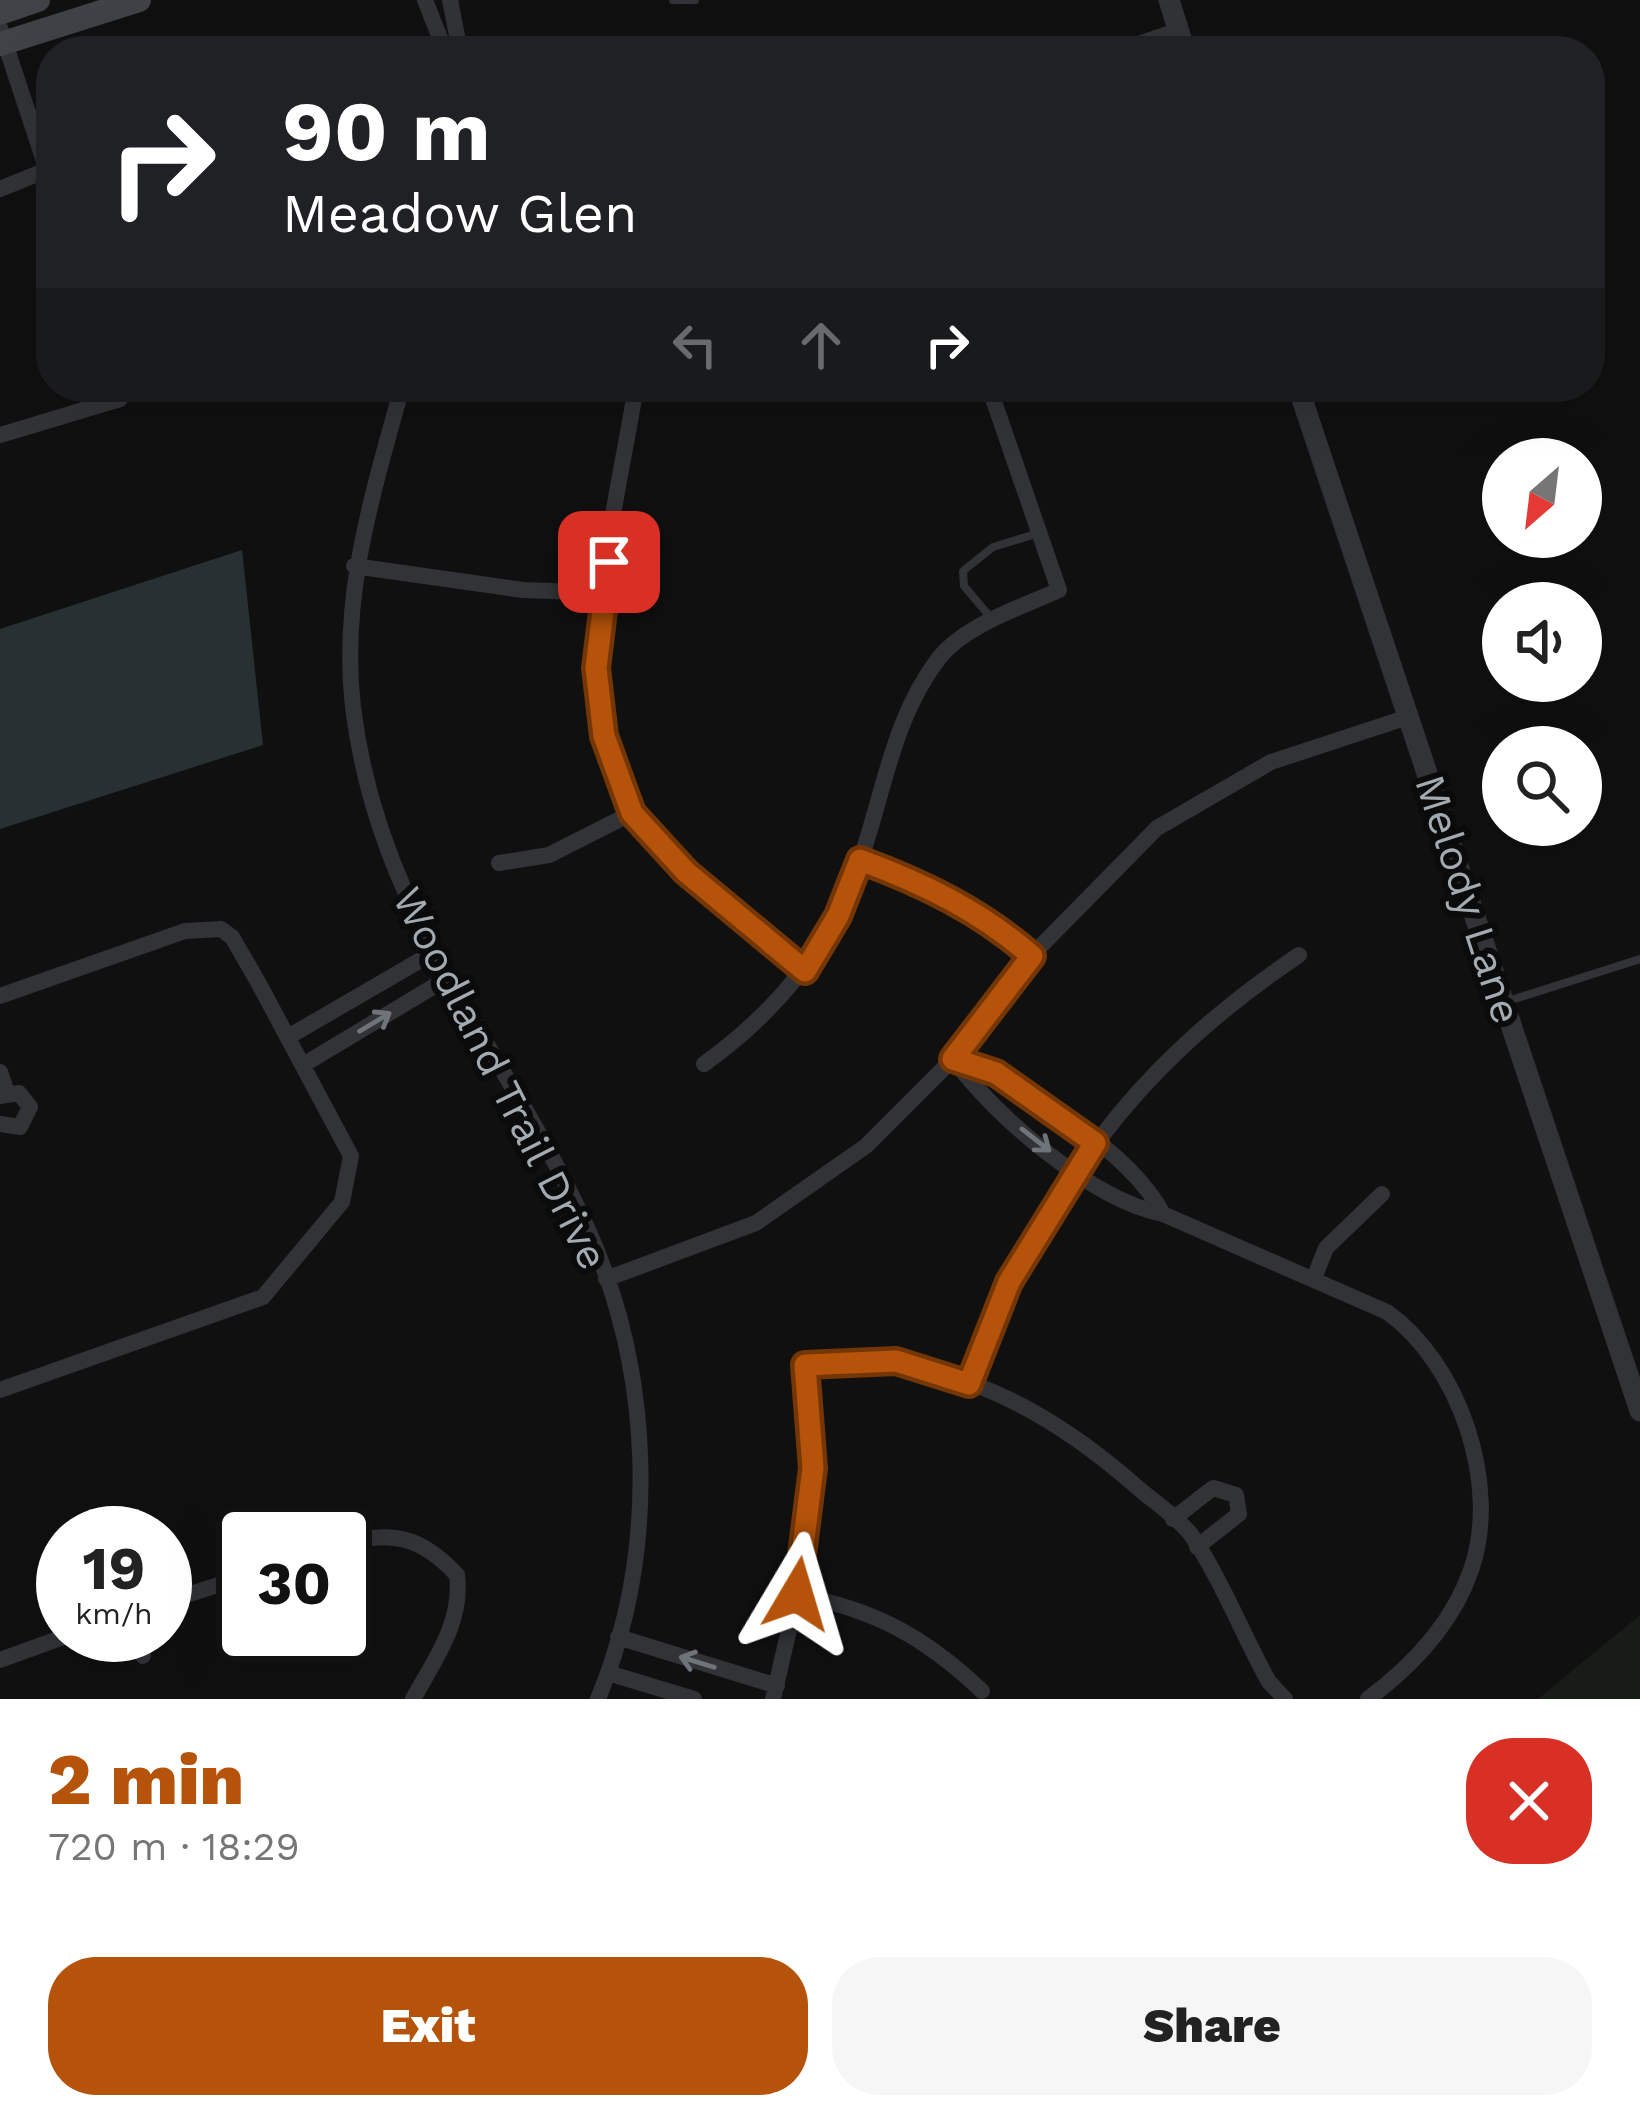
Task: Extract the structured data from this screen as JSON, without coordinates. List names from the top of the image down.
{
  "streets": {
    "street": ["Melody Lane", "Woodland Trail Drive"]
  },
  "north": "bottom left",
  "page": {
    "turn": ["90 m", "Meadow Glen"],
    "speed": "19 km/h",
    "limit": "30",
    "heading": ["2 min", "720 m · 18:29"],
    "buttons": ["Exit", "Share"]
  }
}
